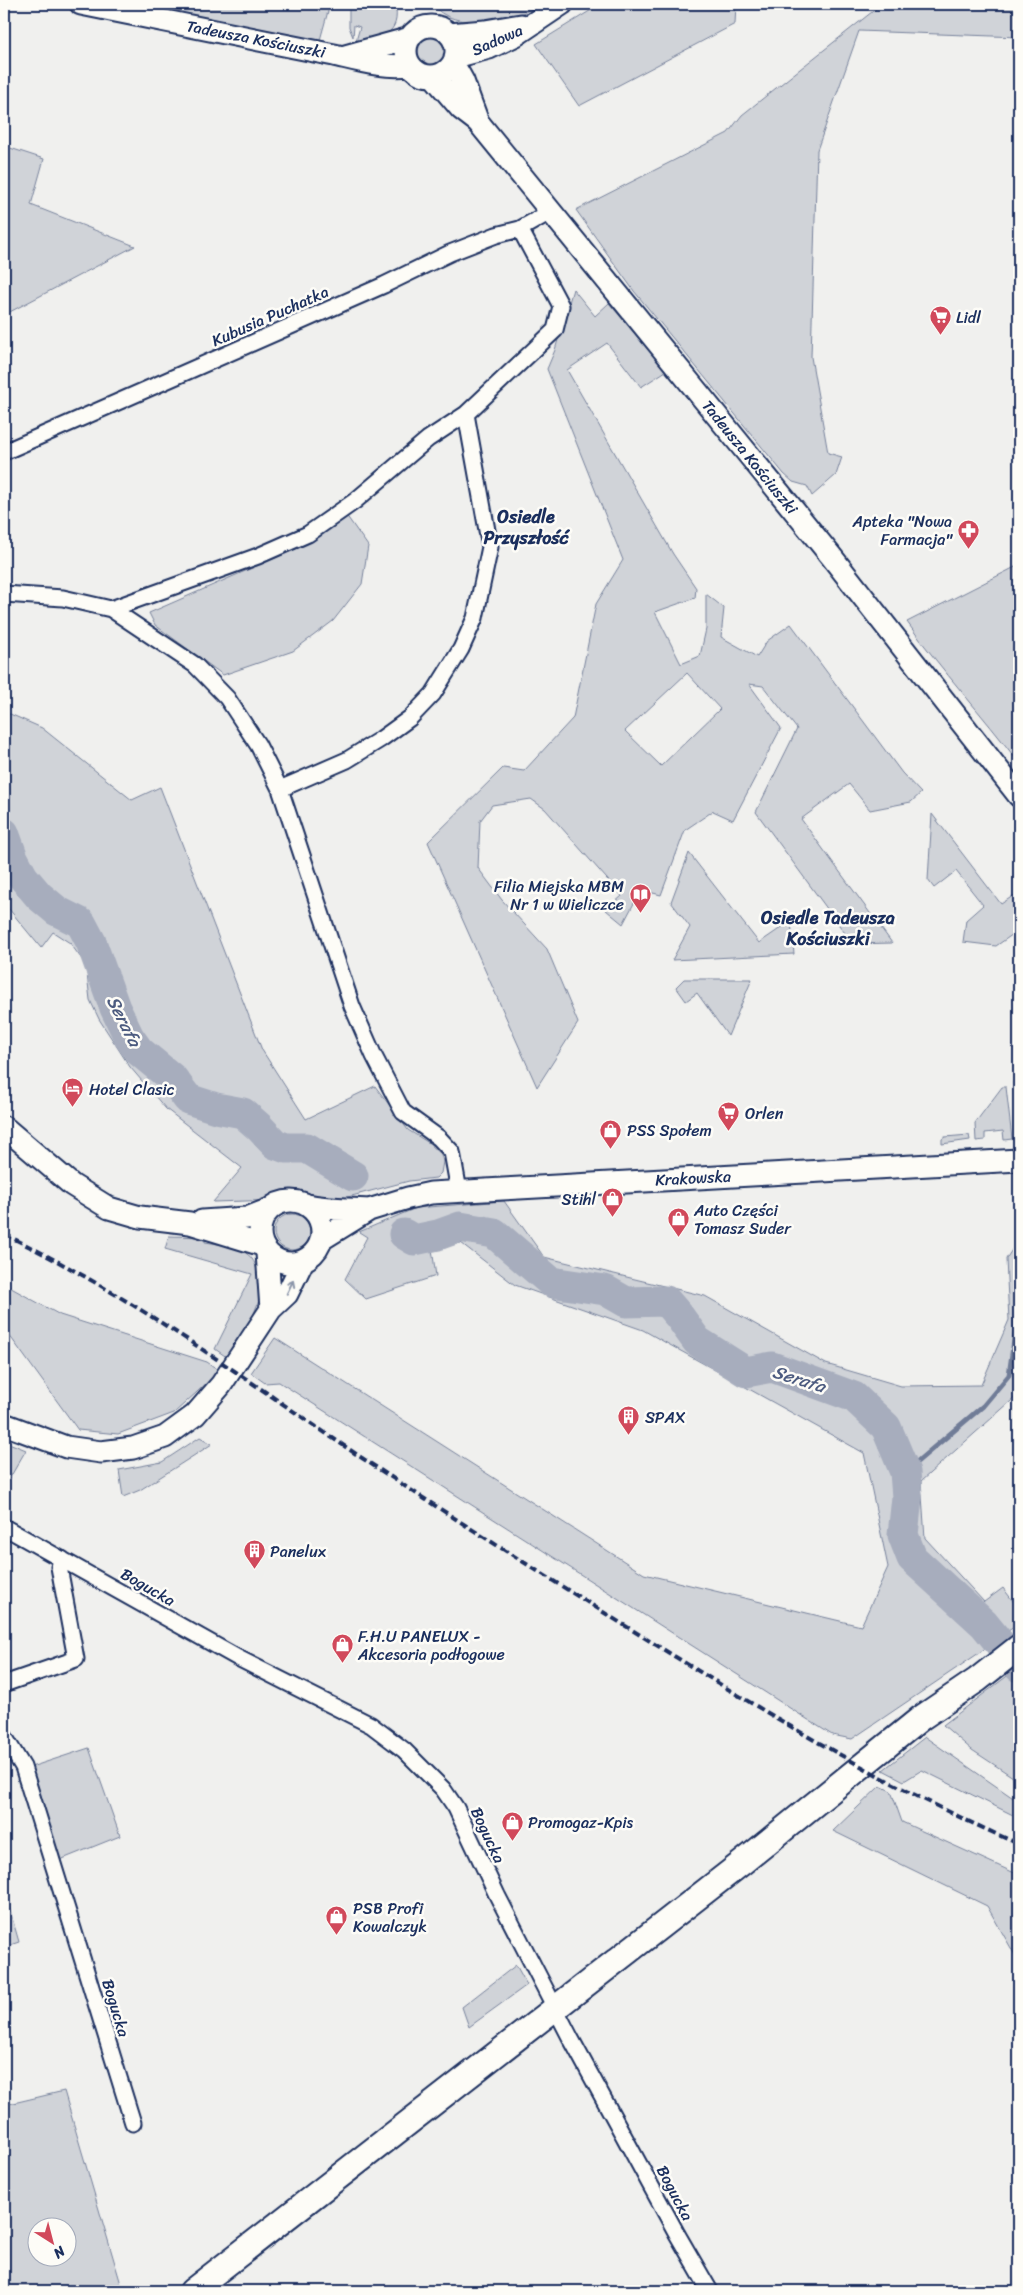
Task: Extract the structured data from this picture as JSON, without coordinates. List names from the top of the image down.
{
  "streets": {
    "street": [
      "Tadeusza Kościuszki",
      "Sadowa",
      "Kubusia Puchatka",
      "Krakowska",
      "Bogucka"
    ]
  },
  "crossings": [
    ["Tadeusza Kościuszki", "Sadowa"],
    ["Tadeusza Kościuszki", "Kubusia Puchatka"]
  ],
  "districts": ["Osiedle Przyszłość", "Osiedle Tadeusza Kościuszki"],
  "water": ["Serafa"],
  "places": {
    "supermarket": ["Lidl", "Orlen"],
    "pharmacy": ["Apteka \"Nowa Farmacja\""],
    "library": ["Filia Miejska MBM Nr 1 w Wieliczce"],
    "hotel": ["Hotel Clasic"],
    "shop": [
      "PSS Społem",
      "Stihl",
      "Auto Części Tomasz Suder",
      "F.H.U PANELUX - Akcesoria podłogowe",
      "Promogaz-Kpis",
      "PSB Profi Kowalczyk"
    ],
    "building": ["SPAX", "Panelux"]
  },
  "north": "bottom right"
}
